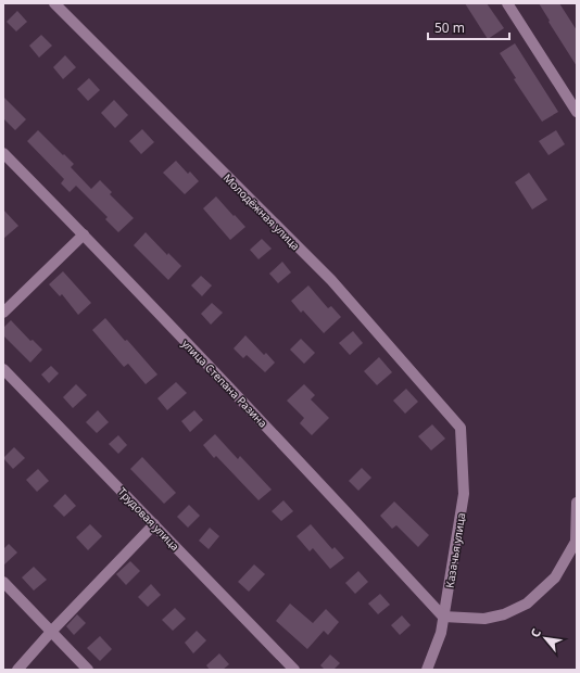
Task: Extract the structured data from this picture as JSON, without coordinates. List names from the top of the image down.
{
  "streets": {
    "street": [
      "Молодёжная улица",
      "улица Степана Разина",
      "Трудовая улица",
      "Казачья улица"
    ]
  },
  "crossings": [
    ["Молодёжная улица", "Казачья улица"],
    ["улица Степана Разина", "Казачья улица"]
  ],
  "scale_bar": "50 m",
  "north": "top left"
}
